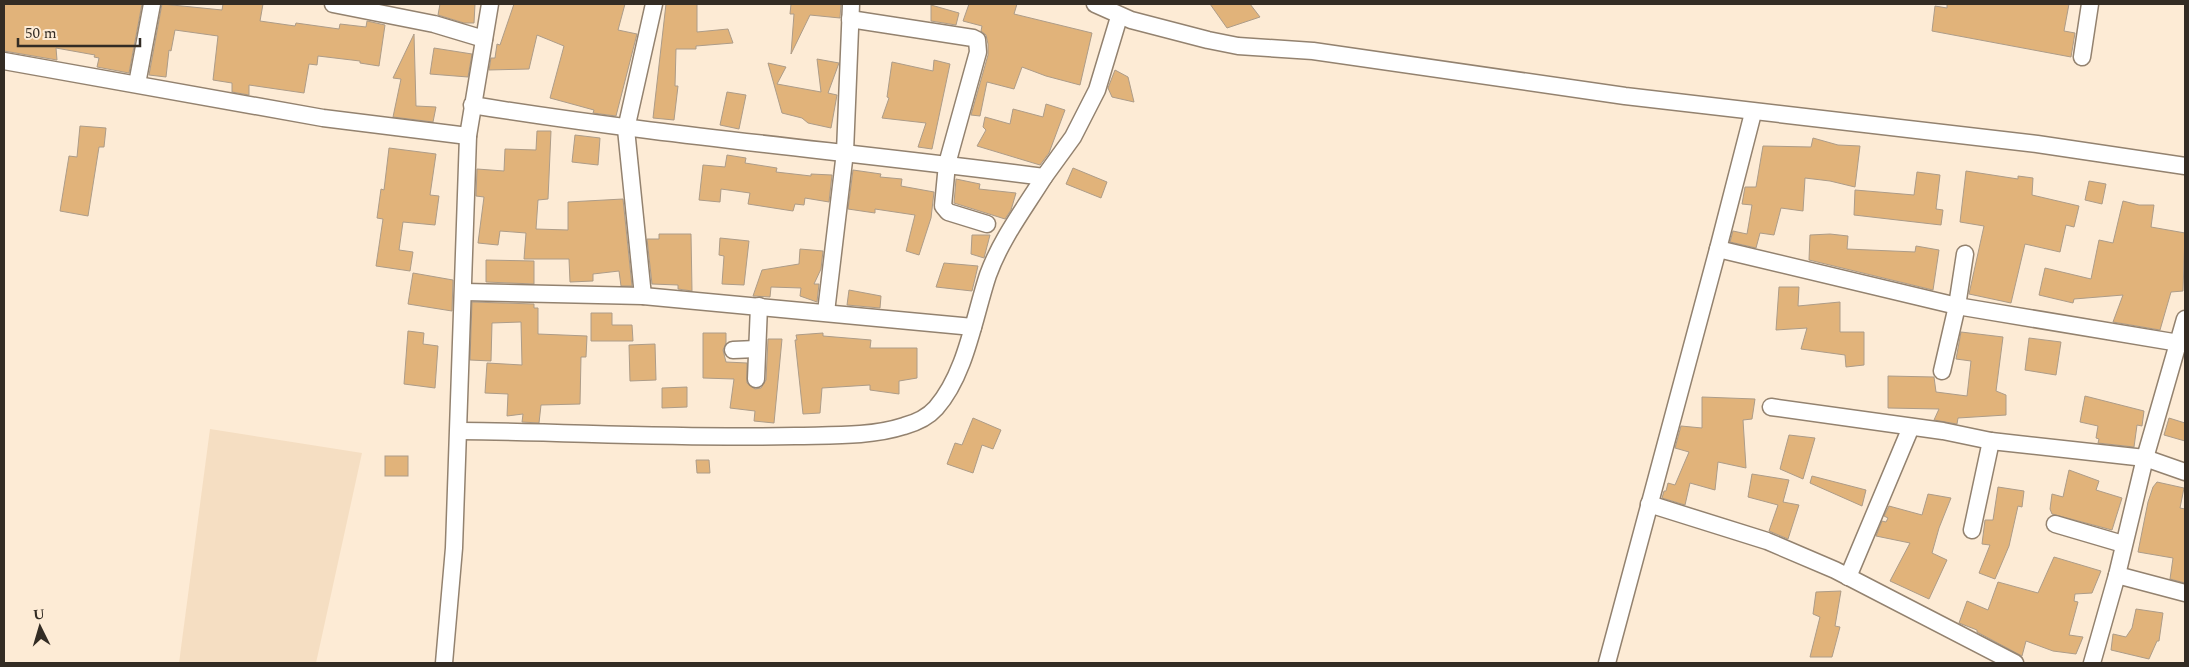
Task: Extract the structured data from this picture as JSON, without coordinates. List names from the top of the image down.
{
  "scale_bar": "50 m",
  "north": "top"
}
